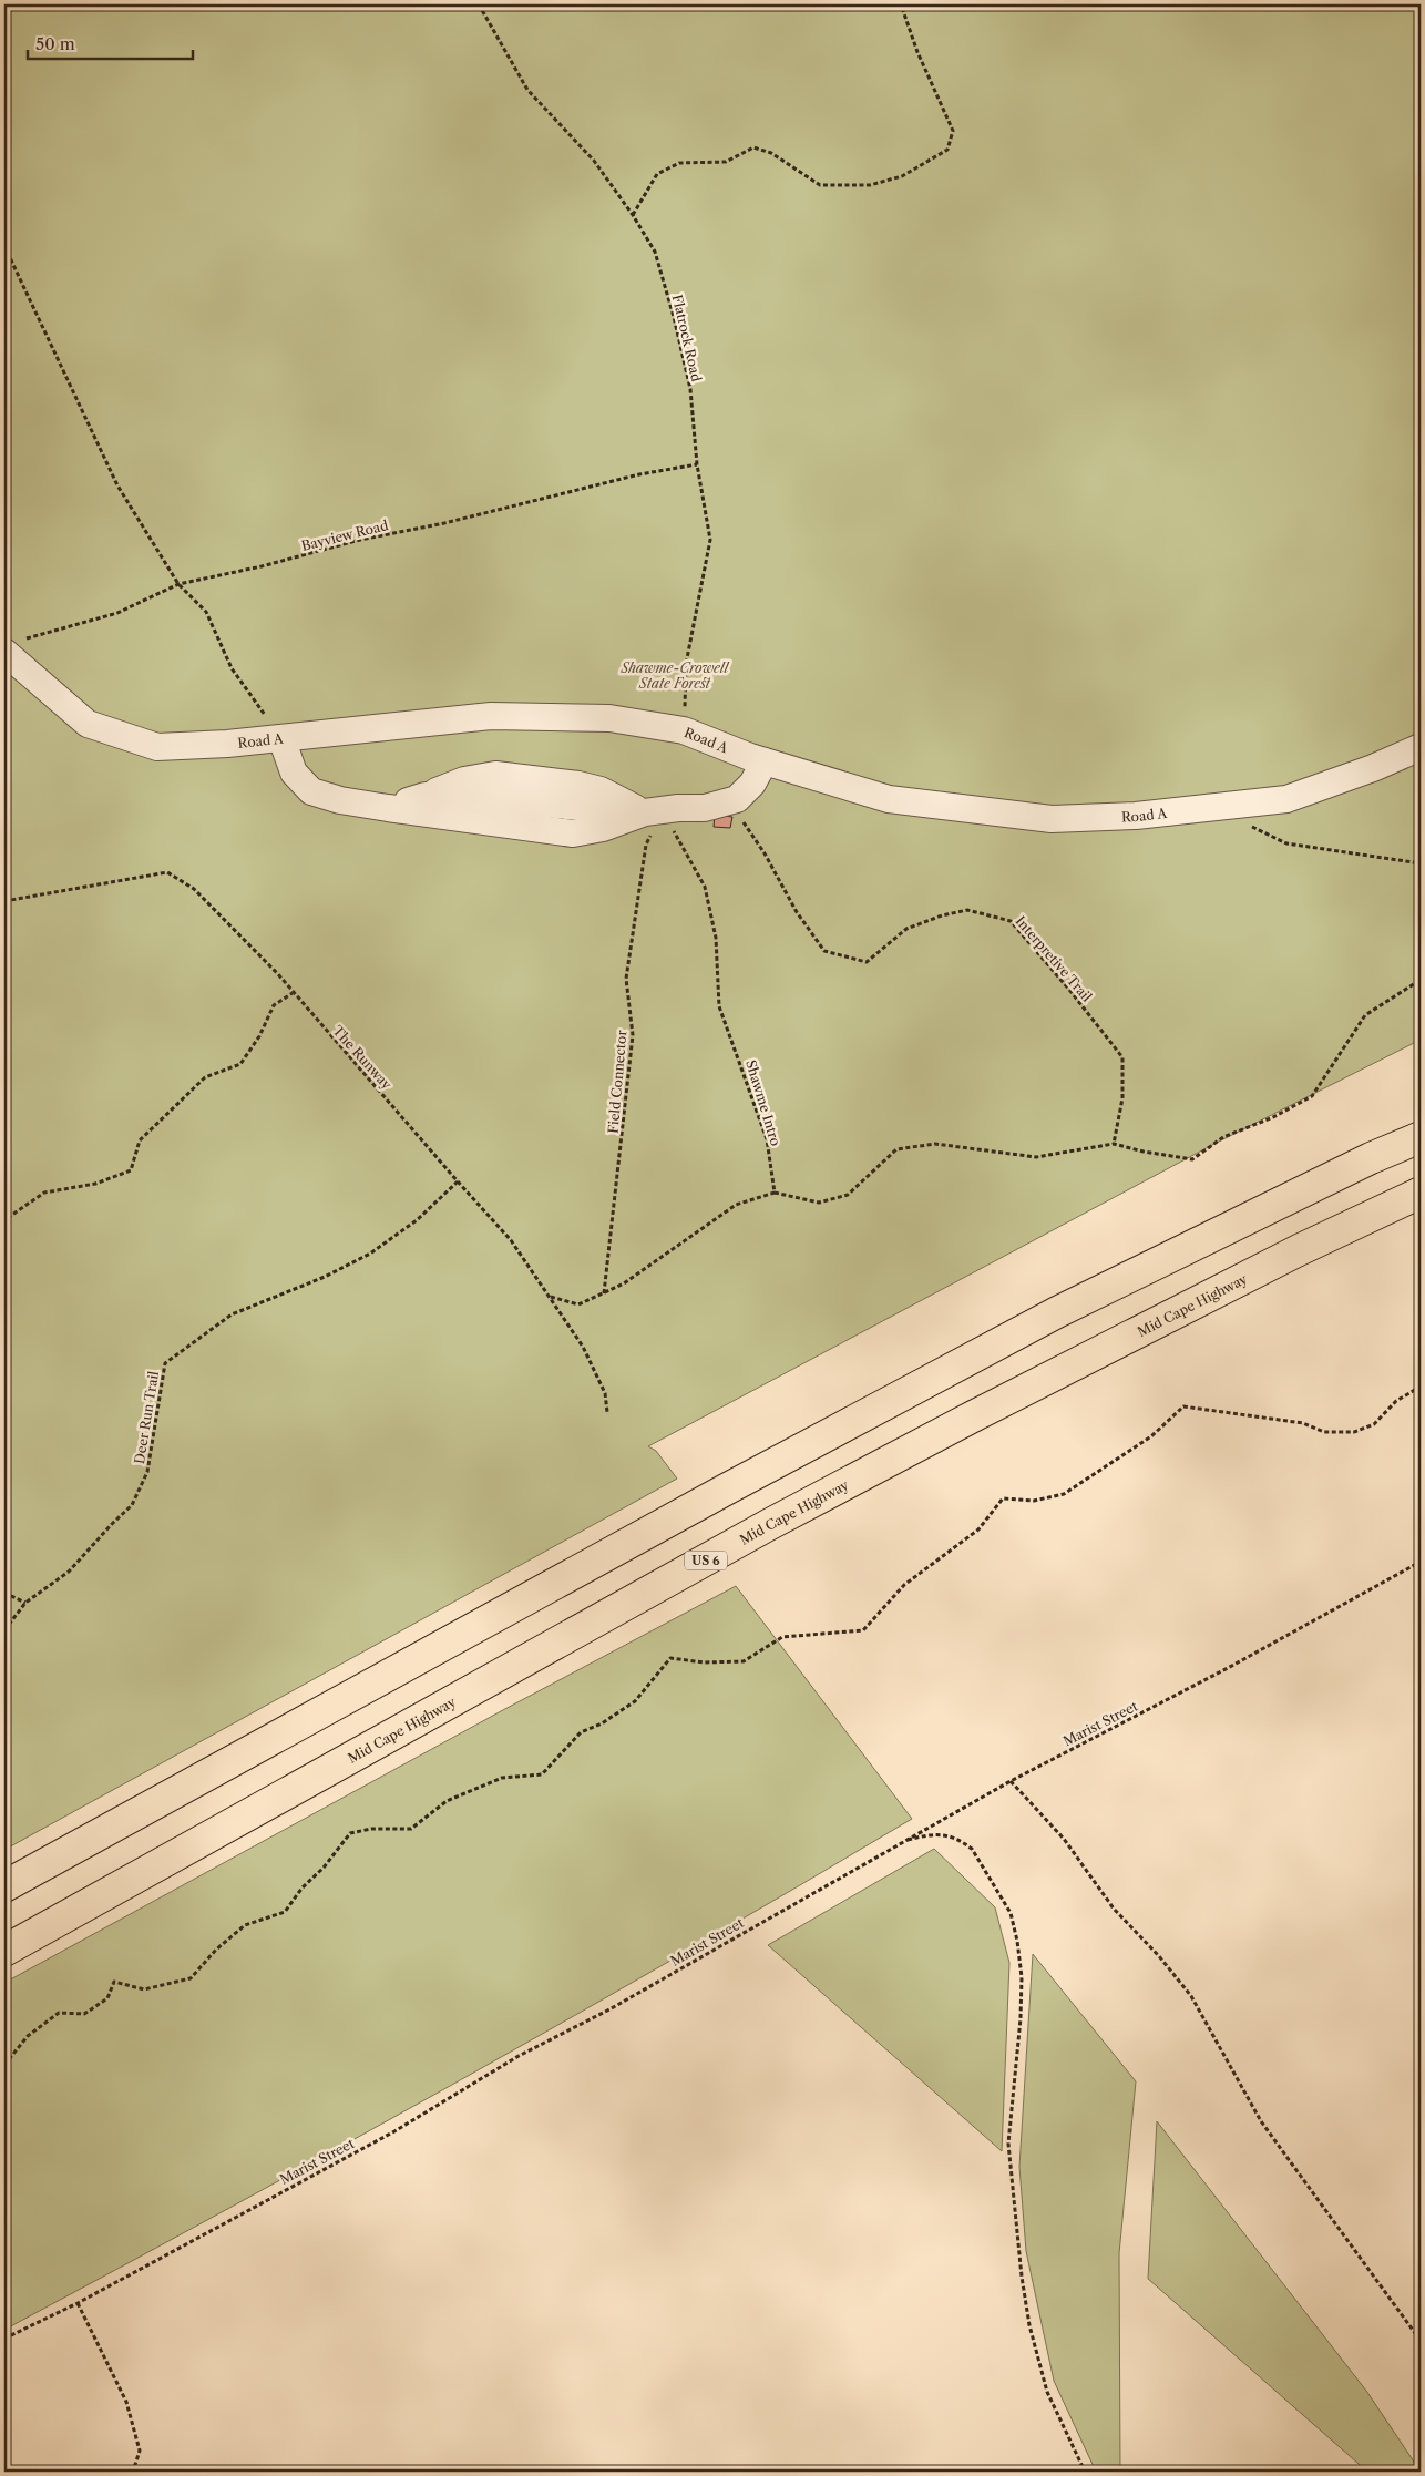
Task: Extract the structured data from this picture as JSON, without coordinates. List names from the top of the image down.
{
  "streets": {
    "highway": ["Mid Cape Highway", "US 6"],
    "lane": ["Road A"],
    "path": [
      "Flatrock Road",
      "Bayview Road",
      "Interpretive Trail",
      "The Runway",
      "Field Connector",
      "Shawme Intro",
      "Deer Run Trail",
      "Marist Street"
    ]
  },
  "crossings": [
    ["Flatrock Road", "Bayview Road"],
    ["Flatrock Road", "Road A"],
    ["Bayview Road", "Road A"],
    ["The Runway", "Deer Run Trail"],
    ["Field Connector", "Shawme Intro"]
  ],
  "parks": ["Shawme-Crowell State Forest"],
  "scale_bar": "50 m"
}
